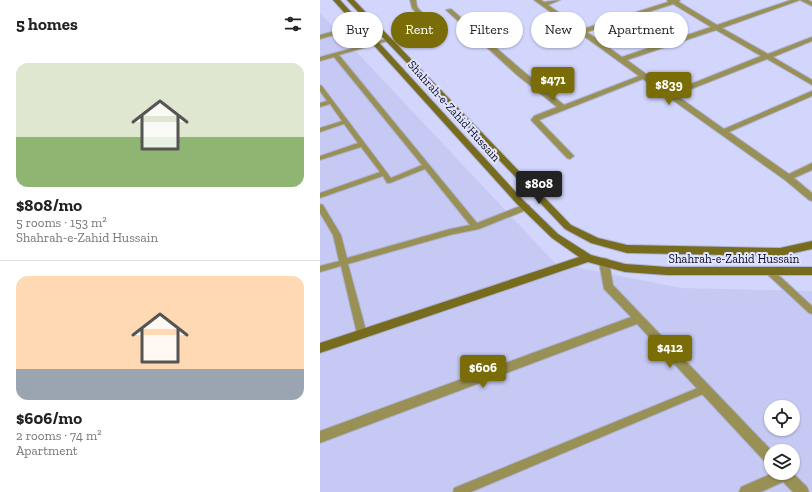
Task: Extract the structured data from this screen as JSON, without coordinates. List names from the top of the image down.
{
  "streets": {
    "main road": ["Shahrah-e-Zahid Hussain"]
  },
  "page": {
    "heading": "5 homes",
    "chip": [
      "Buy",
      "Rent",
      "Filters",
      "New",
      "Apartment"
    ],
    "list": [
      {
        "name": "$808/mo",
        "note": "5 rooms · 153 m² · Shahrah-e-Zahid Hussain"
      },
      {
        "name": "$606/mo",
        "note": "2 rooms · 74 m² · Apartment"
      }
    ],
    "price": [
      "$471",
      "$839",
      "$808",
      "$412",
      "$606"
    ]
  }
}
